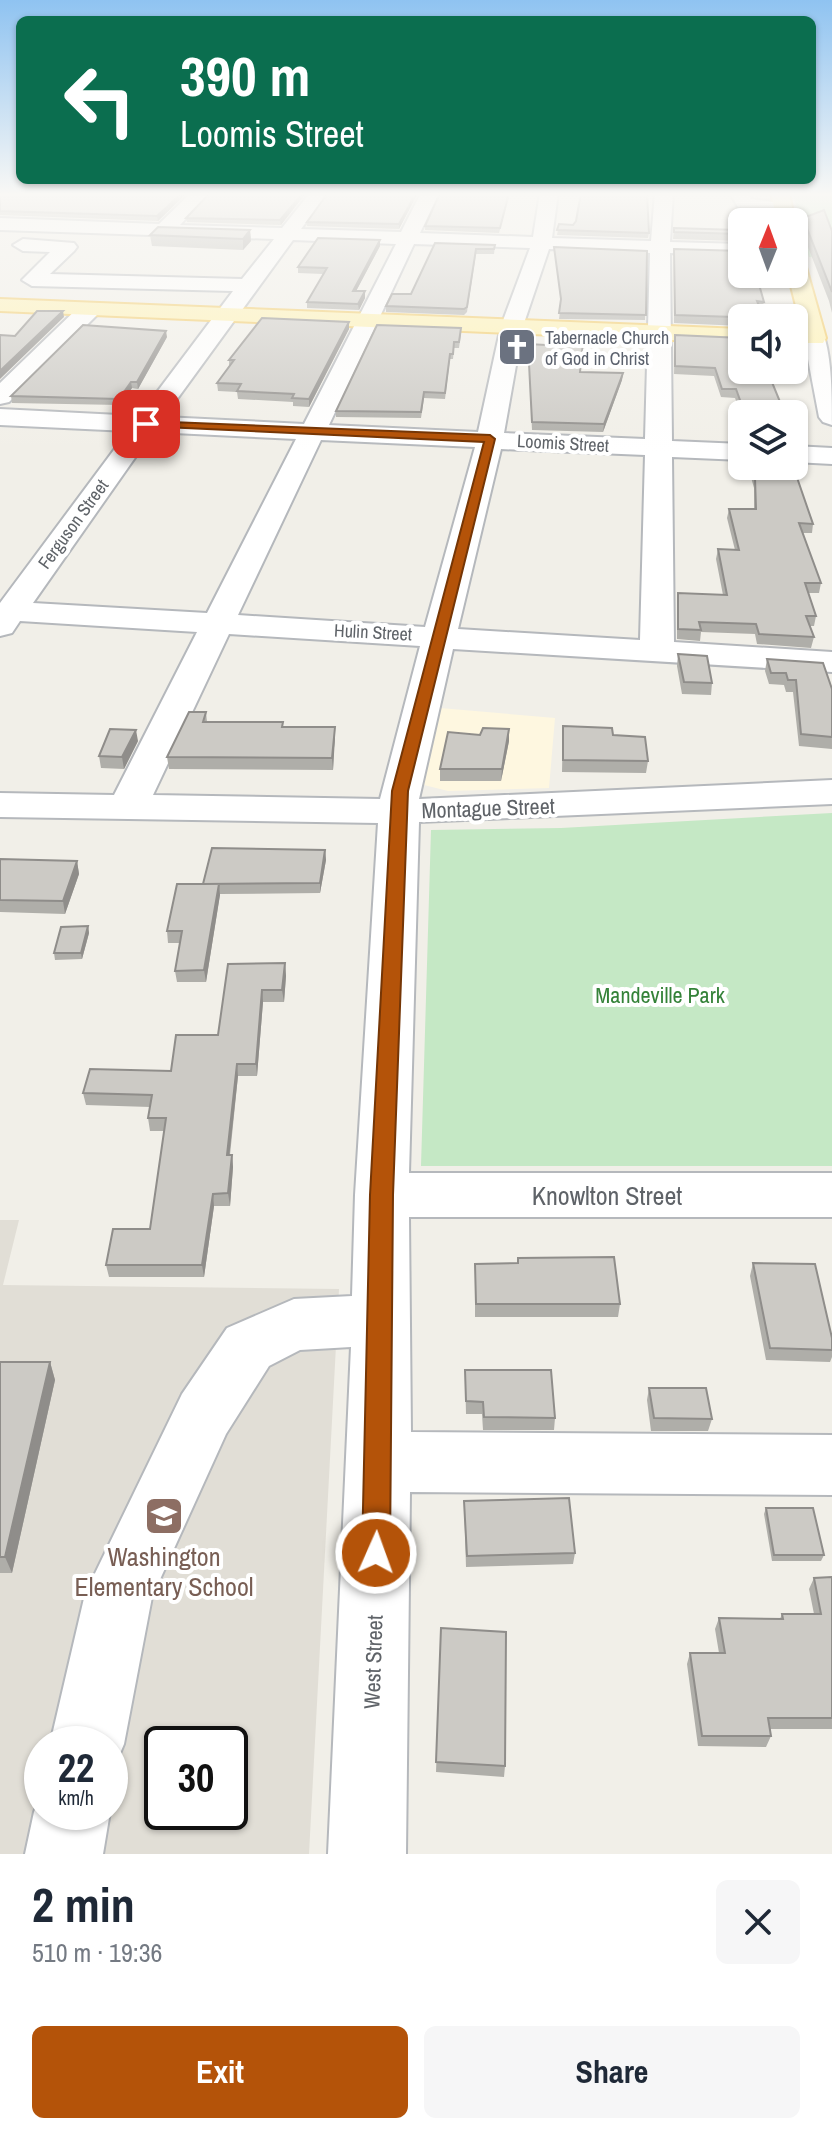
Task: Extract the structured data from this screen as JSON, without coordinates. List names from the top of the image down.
{
  "streets": {
    "street": [
      "Loomis Street",
      "Ferguson Street",
      "Hulin Street",
      "Montague Street",
      "Knowlton Street",
      "West Street"
    ]
  },
  "crossings": [
    ["Loomis Street", "Ferguson Street"],
    ["Loomis Street", "West Street"],
    ["Ferguson Street", "Hulin Street"],
    ["Hulin Street", "West Street"],
    ["Montague Street", "West Street"],
    ["Knowlton Street", "West Street"]
  ],
  "parks": ["Mandeville Park"],
  "places": {
    "church": ["Tabernacle Church of God in Christ"],
    "school or university": ["Washington Elementary School"]
  },
  "north": "top",
  "page": {
    "turn": ["390 m", "Loomis Street"],
    "speed": "22 km/h",
    "limit": "30",
    "heading": ["2 min", "510 m · 19:36"],
    "buttons": ["Exit", "Share"]
  }
}
